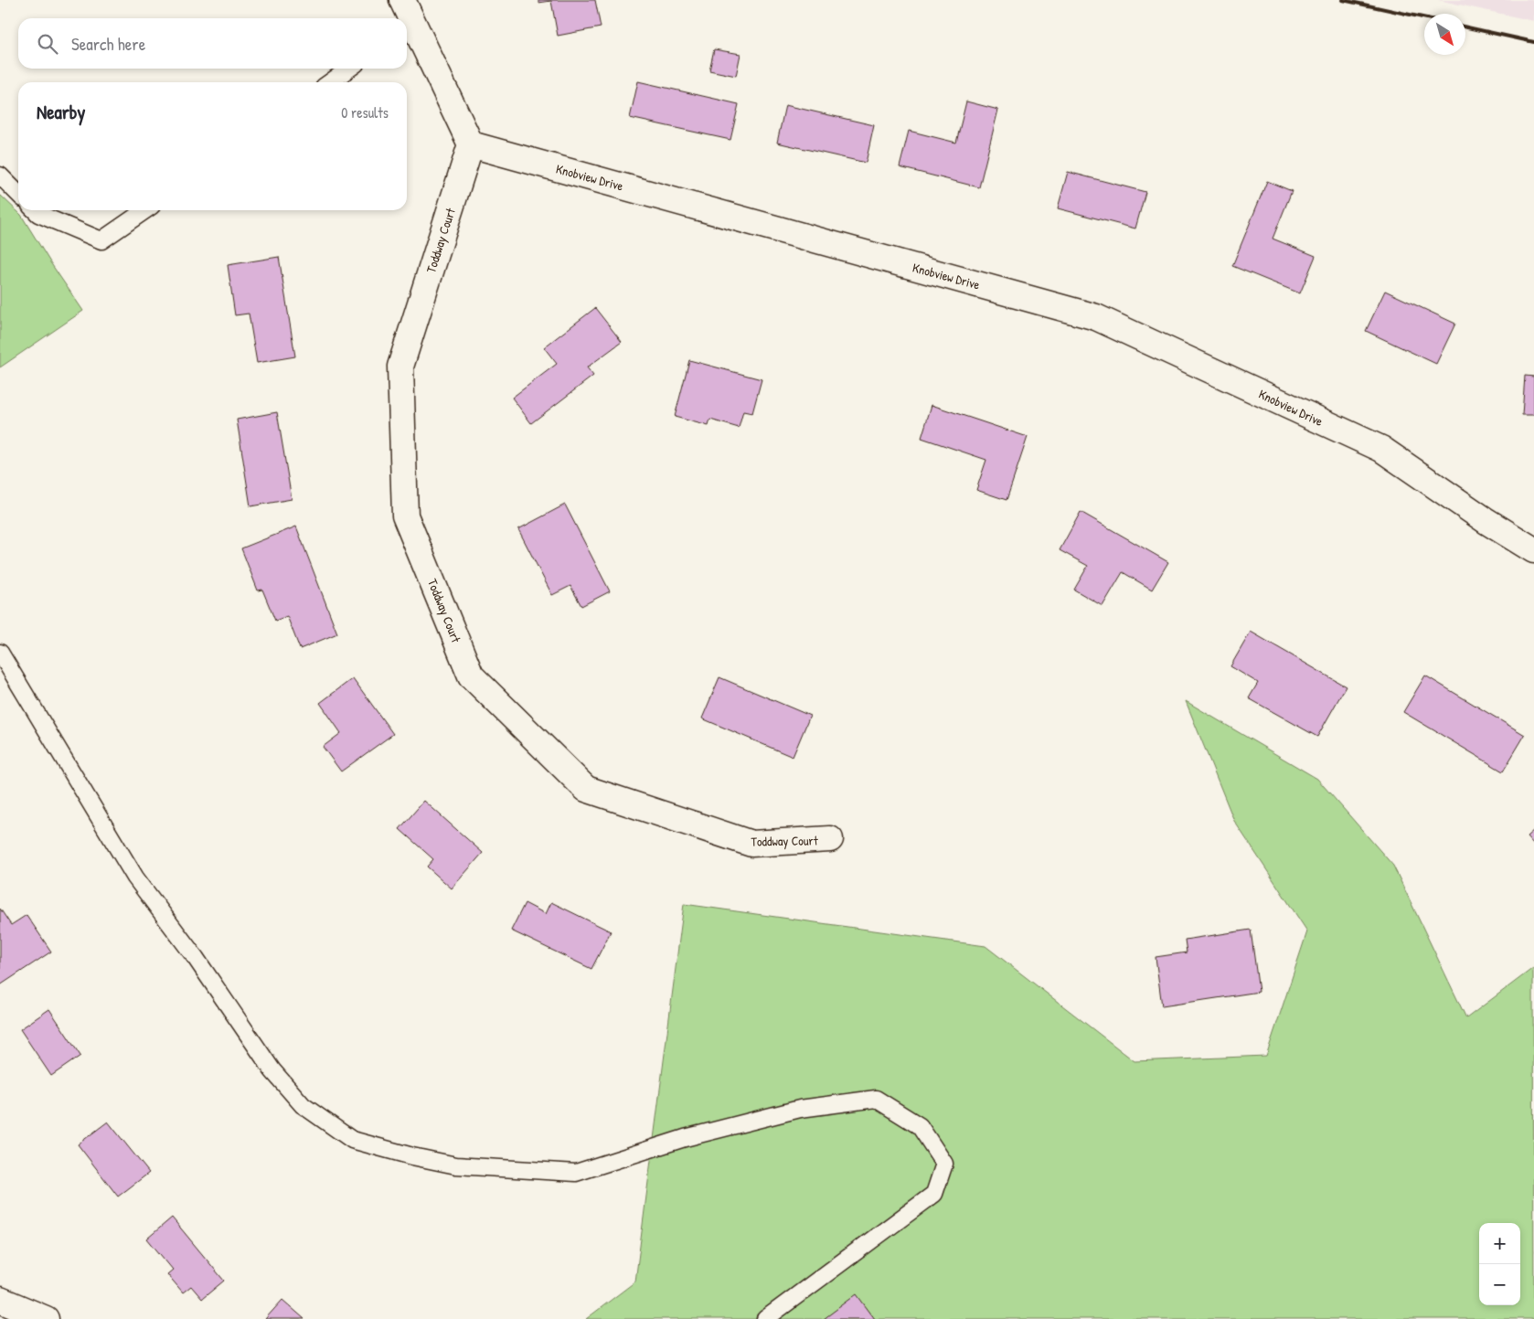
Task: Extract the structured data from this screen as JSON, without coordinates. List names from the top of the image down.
{
  "streets": {
    "street": ["Knobview Drive", "Toddway Court"]
  },
  "crossings": [
    ["Knobview Drive", "Toddway Court"]
  ],
  "north": "bottom right",
  "page": {
    "search": "Search here",
    "heading": ["Nearby", "0 results"],
    "map_buttons": ["+", "−"]
  }
}
